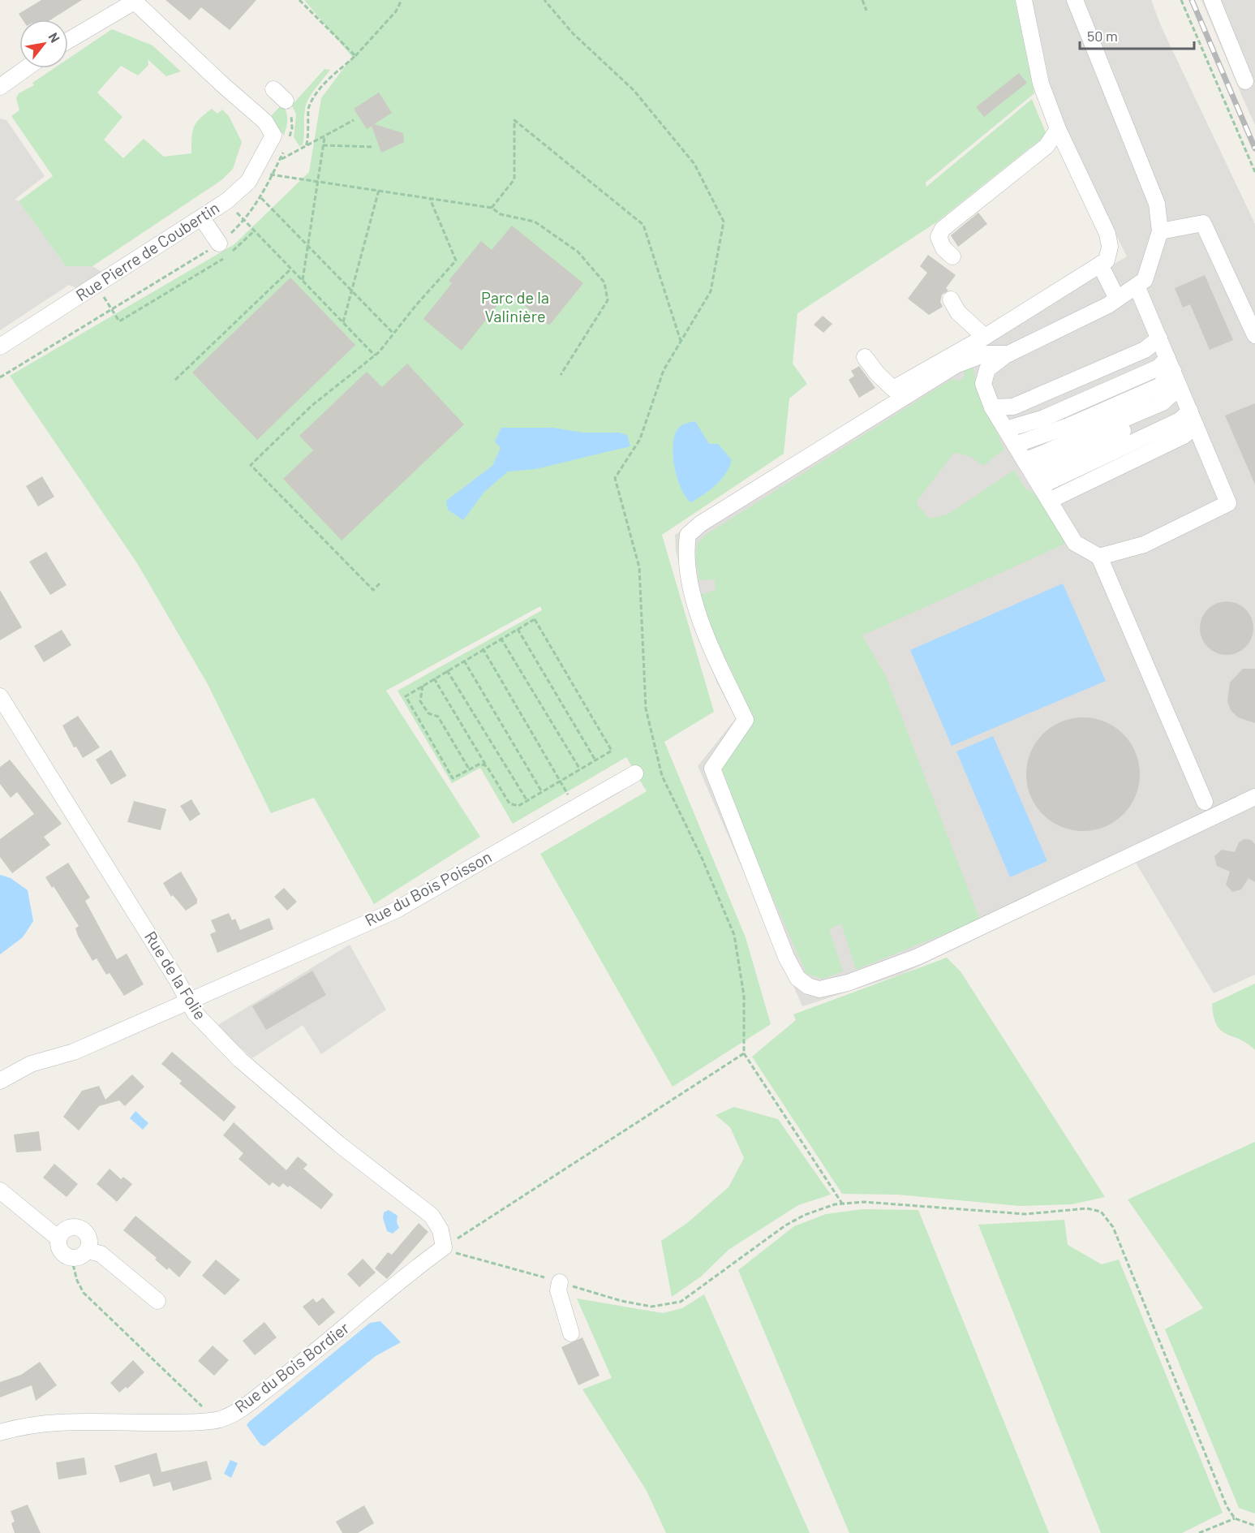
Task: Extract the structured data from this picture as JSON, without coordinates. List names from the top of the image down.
{
  "streets": {
    "street": [
      "Rue Pierre de Coubertin",
      "Rue du Bois Poisson",
      "Rue de la Folie",
      "Rue du Bois Bordier"
    ]
  },
  "crossings": [
    ["Rue du Bois Poisson", "Rue de la Folie"],
    ["Rue de la Folie", "Rue du Bois Bordier"]
  ],
  "parks": ["Parc de la Valinière"],
  "scale_bar": "50 m",
  "north": "top right"
}
